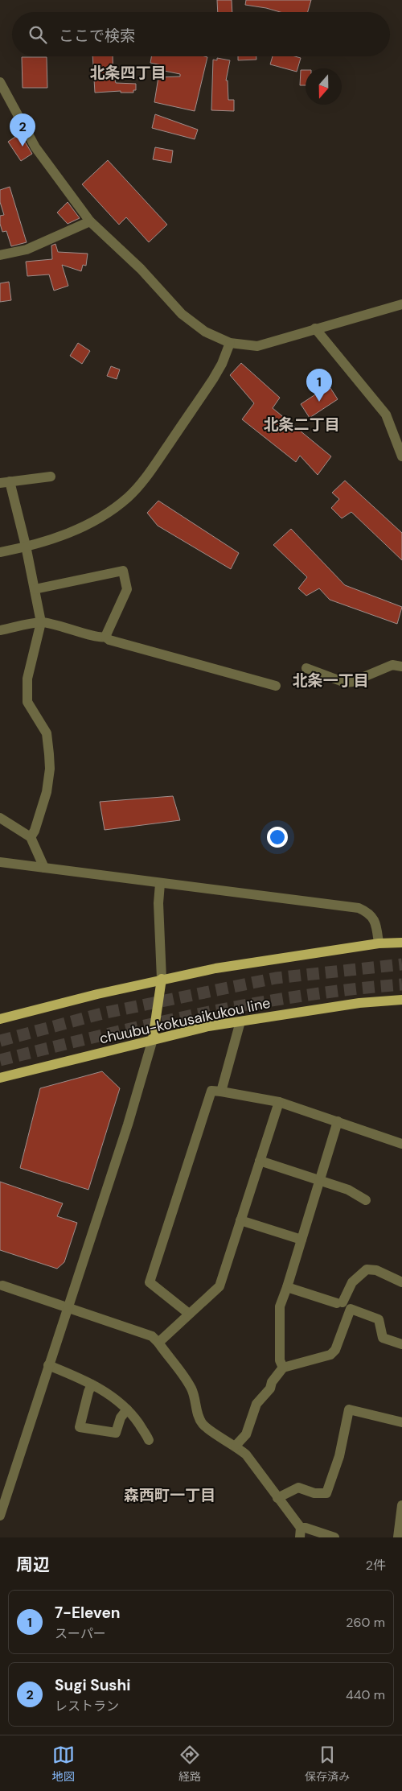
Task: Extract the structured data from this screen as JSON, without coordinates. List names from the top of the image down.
{
  "streets": {
    "main road": ["chuubu-kokusaikukou line"]
  },
  "districts": [
    "北条四丁目",
    "北条二丁目",
    "北条一丁目",
    "森西町一丁目"
  ],
  "north": "bottom",
  "page": {
    "search": "ここで検索",
    "pins": ["2", "1"],
    "heading": ["周辺", "2件"],
    "list": [
      {
        "mark": "1",
        "name": "7-Eleven",
        "note": "スーパー",
        "value": "260 m"
      },
      {
        "mark": "2",
        "name": "Sugi Sushi",
        "note": "レストラン",
        "value": "440 m"
      }
    ],
    "nav": ["地図", "経路", "保存済み"]
  }
}
